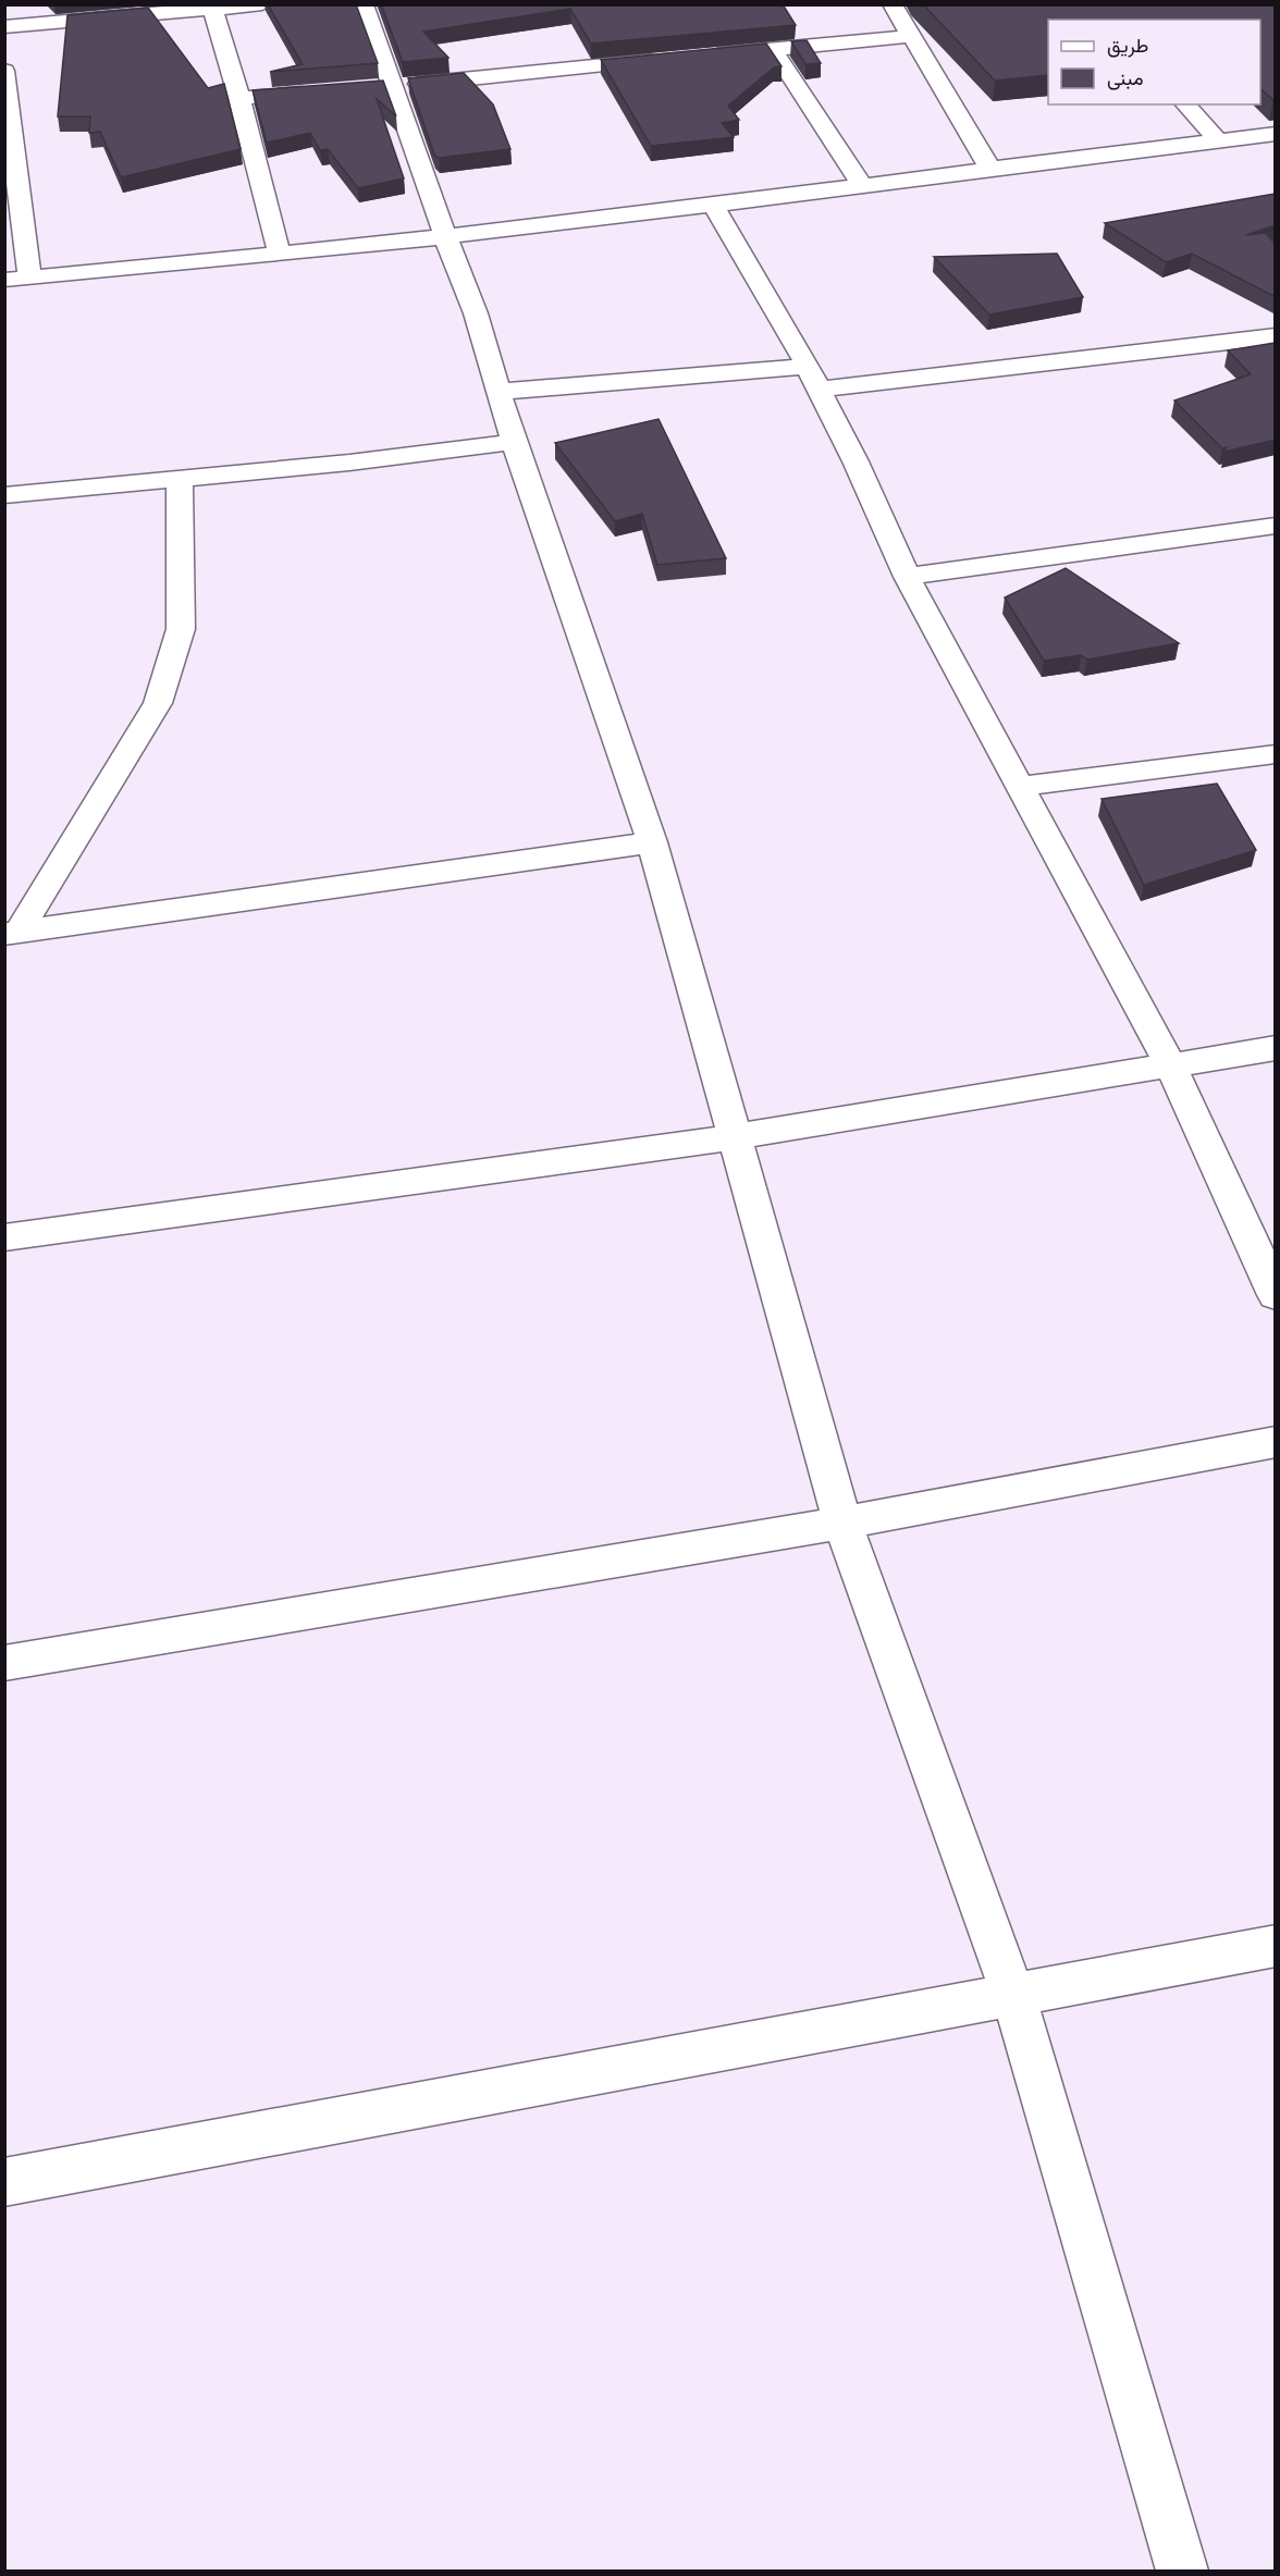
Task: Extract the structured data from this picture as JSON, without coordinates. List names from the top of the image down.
{
  "legend": ["طريق", "مبنى"]
}
